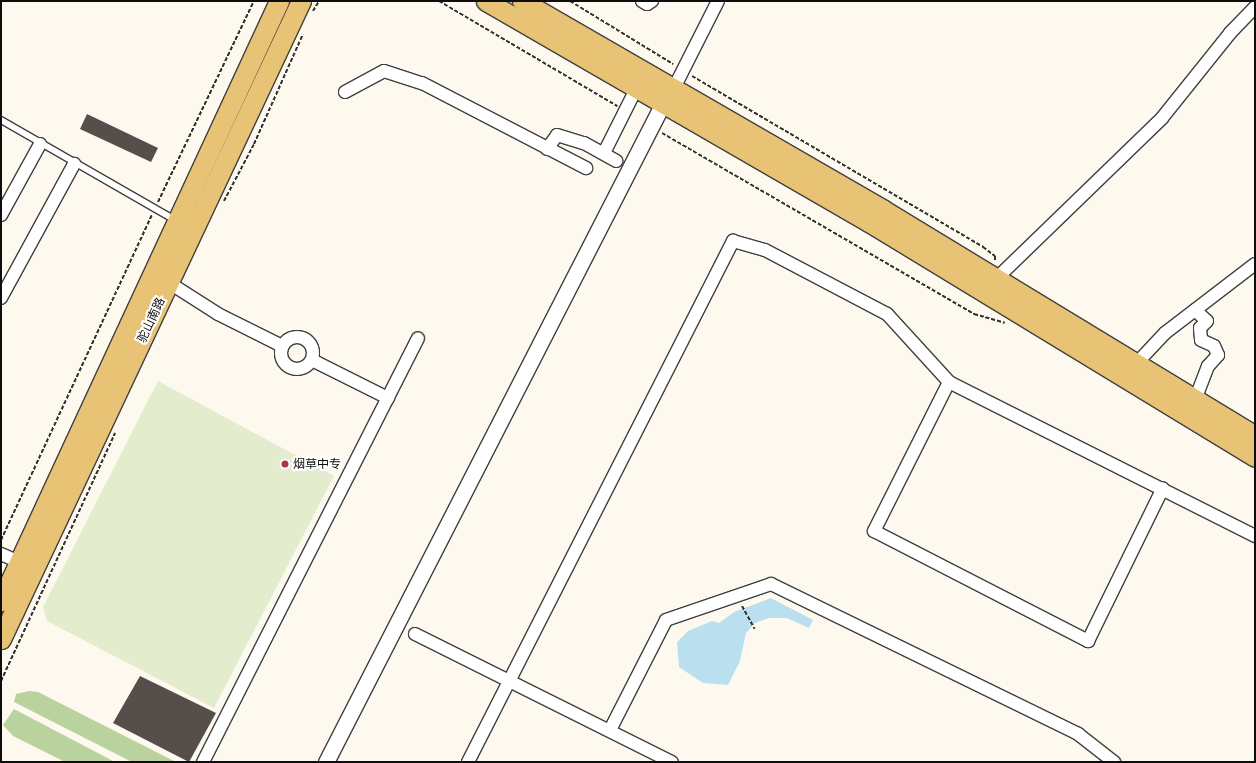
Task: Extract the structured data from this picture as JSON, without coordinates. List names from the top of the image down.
{
  "streets": {
    "main road": ["驼山南路"]
  },
  "places": ["烟草中专"]
}
